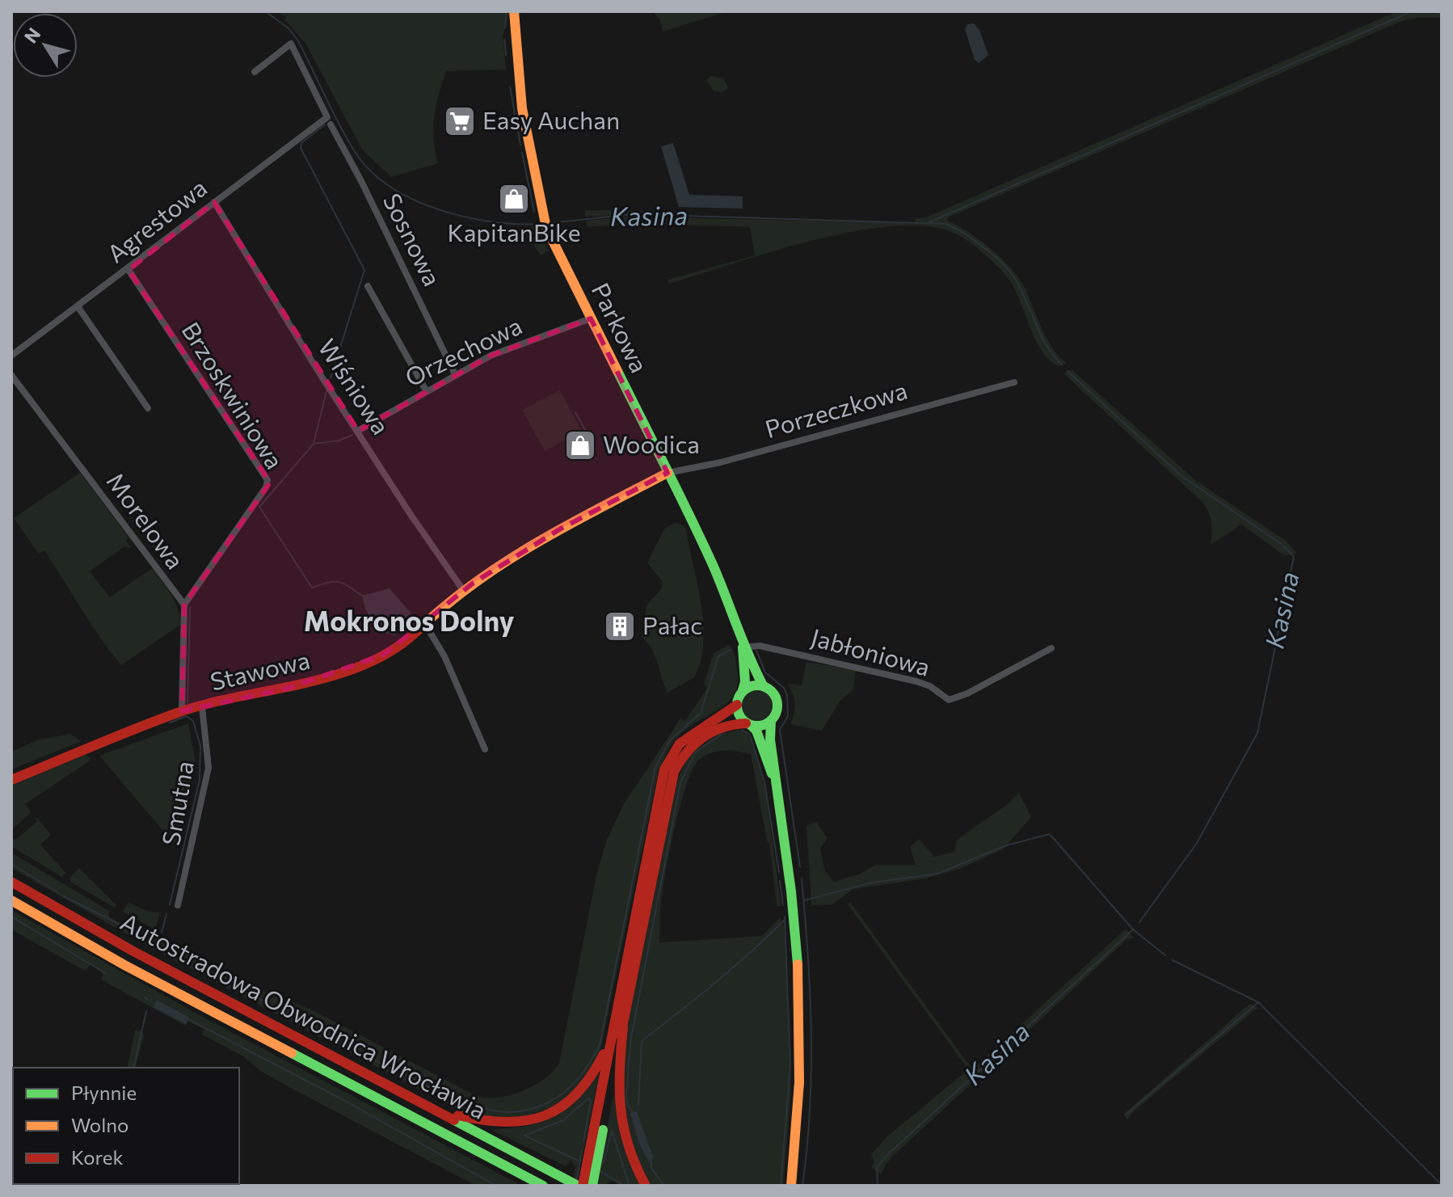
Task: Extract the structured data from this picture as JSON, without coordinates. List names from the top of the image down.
{
  "streets": {
    "main road": ["Parkowa", "Stawowa", "Autostradowa Obwodnica Wrocławia"],
    "street": [
      "Agrestowa",
      "Sosnowa",
      "Orzechowa",
      "Wiśniowa",
      "Brzoskwiniowa",
      "Porzeczkowa",
      "Morelowa",
      "Jabłoniowa",
      "Smutna"
    ]
  },
  "crossings": [
    ["Agrestowa", "Sosnowa"],
    ["Agrestowa", "Wiśniowa"],
    ["Agrestowa", "Brzoskwiniowa"],
    ["Sosnowa", "Orzechowa"],
    ["Parkowa", "Orzechowa"],
    ["Parkowa", "Porzeczkowa"],
    ["Parkowa", "Jabłoniowa"],
    ["Parkowa", "Stawowa"],
    ["Orzechowa", "Wiśniowa"],
    ["Wiśniowa", "Stawowa"],
    ["Brzoskwiniowa", "Morelowa"],
    ["Porzeczkowa", "Stawowa"],
    ["Morelowa", "Stawowa"],
    ["Stawowa", "Smutna"]
  ],
  "districts": ["Mokronos Dolny"],
  "water": ["Kasina"],
  "places": {
    "supermarket": ["Easy Auchan"],
    "shop": ["KapitanBike", "Woodica"],
    "building": ["Pałac"]
  },
  "legend": ["Płynnie", "Wolno", "Korek"],
  "north": "top left"
}
